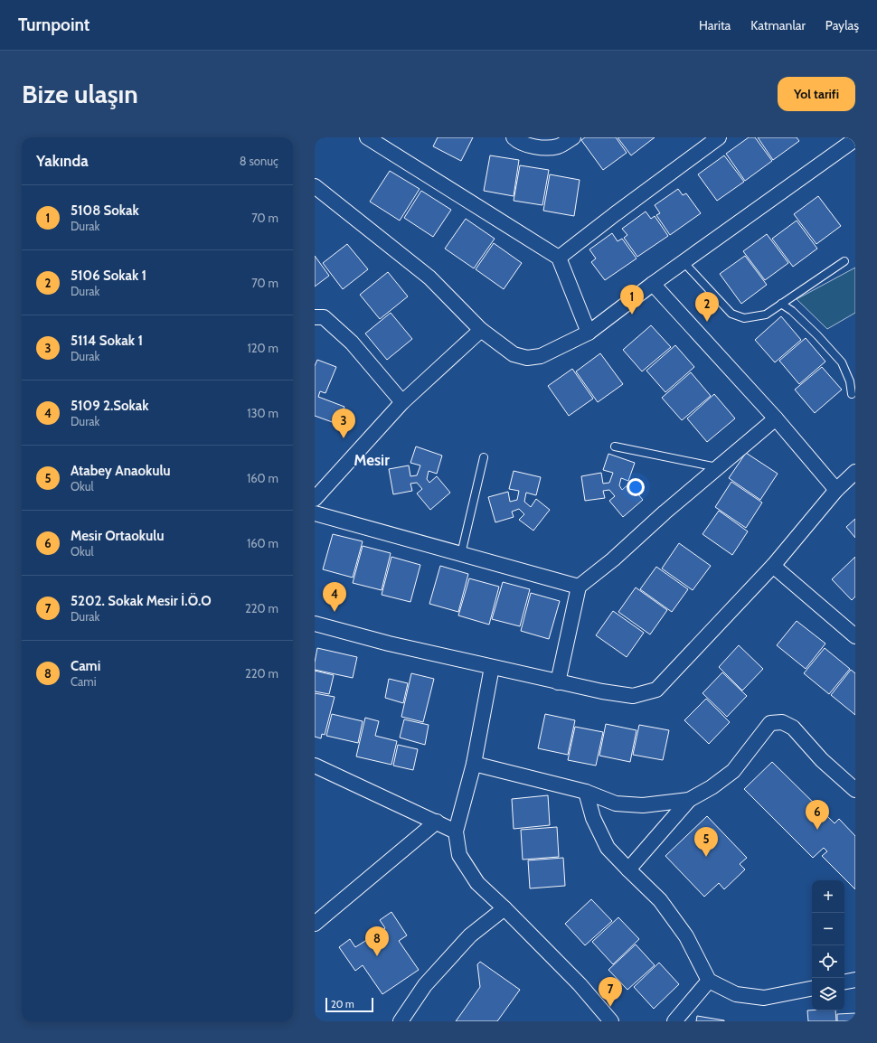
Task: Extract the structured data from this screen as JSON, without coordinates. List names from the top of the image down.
{
  "districts": ["Mesir"],
  "scale_bar": "20 m",
  "page": {
    "header": "Turnpoint",
    "nav": ["Harita", "Katmanlar", "Paylaş"],
    "buttons": "Yol tarifi",
    "title": "Bize ulaşın",
    "heading": ["Yakında", "8 sonuç"],
    "list": [
      {
        "mark": "1",
        "name": "5108 Sokak",
        "note": "Durak",
        "value": "70 m"
      },
      {
        "mark": "2",
        "name": "5106 Sokak 1",
        "note": "Durak",
        "value": "70 m"
      },
      {
        "mark": "3",
        "name": "5114 Sokak 1",
        "note": "Durak",
        "value": "120 m"
      },
      {
        "mark": "4",
        "name": "5109 2.Sokak",
        "note": "Durak",
        "value": "130 m"
      },
      {
        "mark": "5",
        "name": "Atabey Anaokulu",
        "note": "Okul",
        "value": "160 m"
      },
      {
        "mark": "6",
        "name": "Mesir Ortaokulu",
        "note": "Okul",
        "value": "160 m"
      },
      {
        "mark": "7",
        "name": "5202. Sokak Mesir İ.Ö.O",
        "note": "Durak",
        "value": "220 m"
      },
      {
        "mark": "8",
        "name": "Cami",
        "note": "Cami",
        "value": "220 m"
      }
    ],
    "pins": [
      "1",
      "2",
      "3",
      "4",
      "6",
      "5",
      "8",
      "7"
    ],
    "map_buttons": ["+", "−"],
    "scale": "20 m"
  }
}
